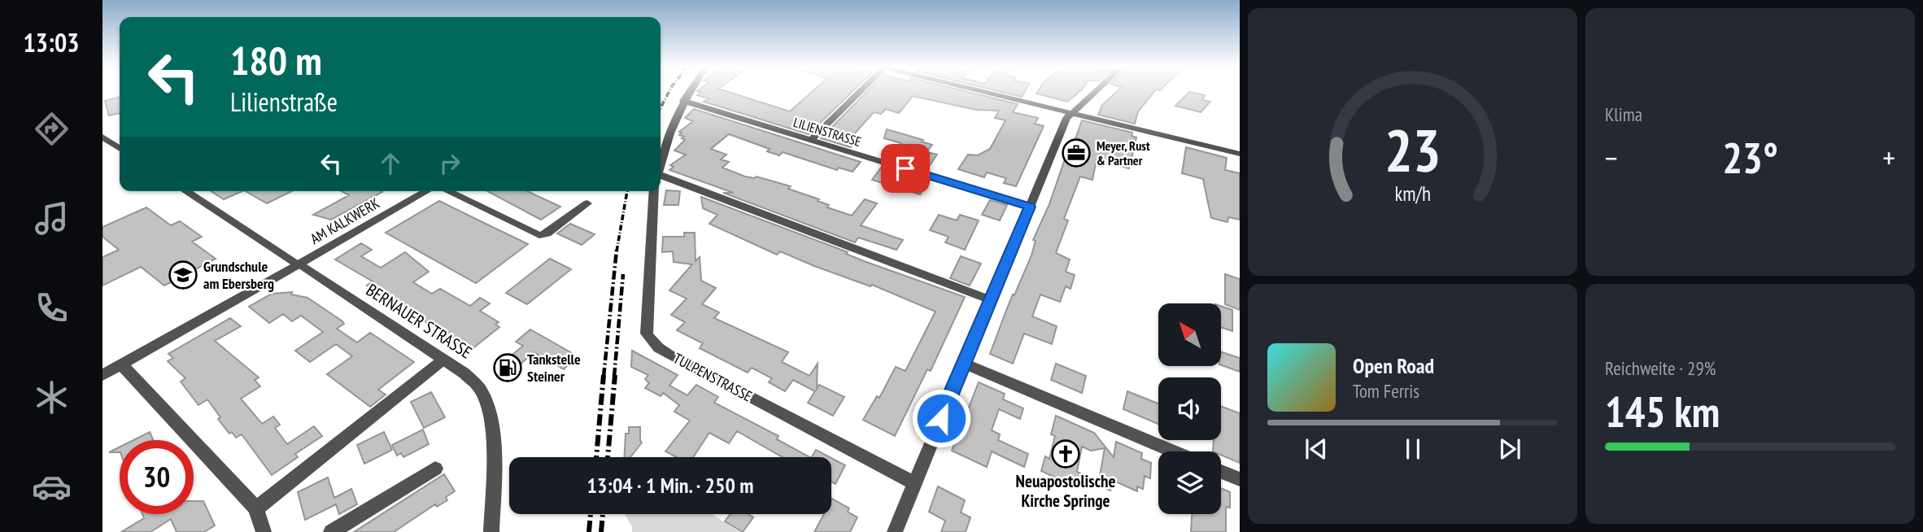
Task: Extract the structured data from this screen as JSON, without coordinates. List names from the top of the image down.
{
  "streets": {
    "street": [
      "LILIENSTRASSE",
      "AM KALKWERK",
      "BERNAUER STRASSE",
      "TULPENSTRASSE"
    ]
  },
  "crossings": [
    ["LILIENSTRASSE", "TULPENSTRASSE"],
    ["AM KALKWERK", "BERNAUER STRASSE"]
  ],
  "places": {
    "office": ["Meyer, Rust & Partner"],
    "school or university": ["Grundschule am Ebersberg"],
    "fuel station": ["Tankstelle Steiner"],
    "church": ["Neuapostolische Kirche Springe"]
  },
  "north": "top left",
  "page": {
    "tabs": "13:03",
    "tile": [
      "Klima",
      ["Reichweite · 29%", "145 km"]
    ],
    "turn": ["180 m", "Lilienstraße"],
    "heat": ["−", "23°", "+"],
    "song": ["Open Road", "Tom Ferris"],
    "limit": "30",
    "trip": "13:04 · 1 Min. · 250 m",
    "gauge": ["23", "km/h"]
  }
}
